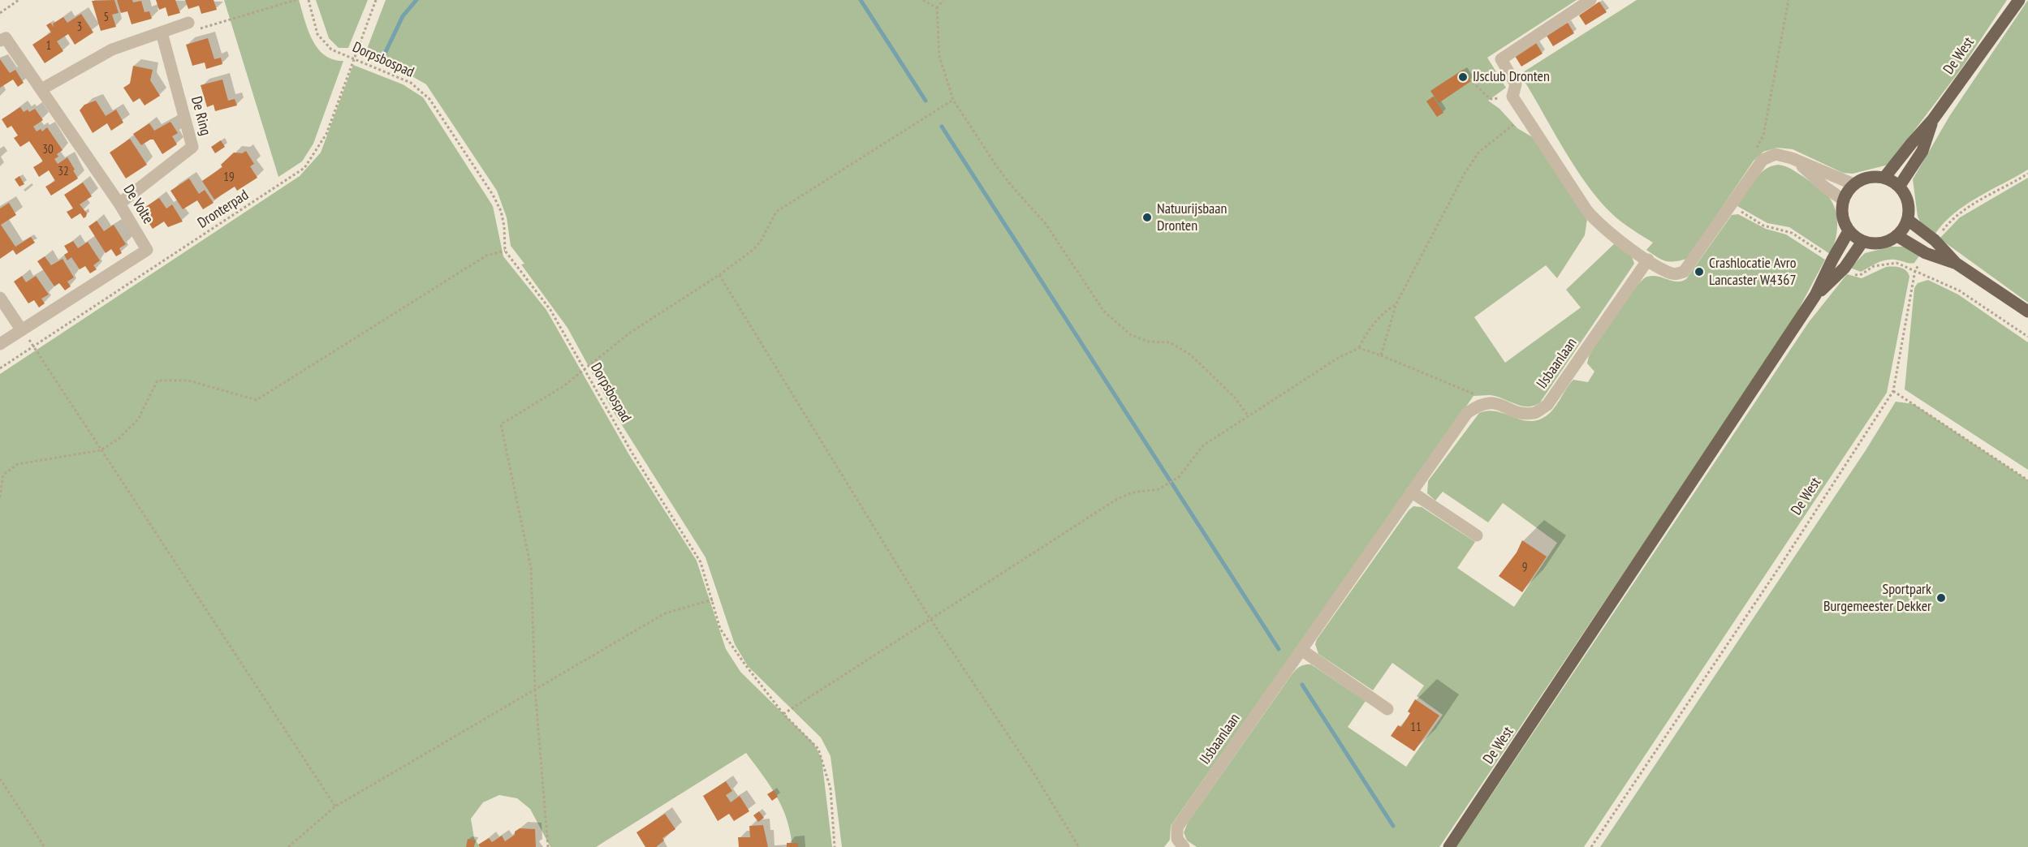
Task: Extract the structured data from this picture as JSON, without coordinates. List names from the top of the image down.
{
  "streets": {
    "main road": ["De West"],
    "street": ["De Ring", "De Volte", "IJsbaanlaan"],
    "path": ["Dorpsbospad", "Dronterpad"]
  },
  "crossings": [
    ["Dorpsbospad", "Dronterpad"],
    ["De Ring", "De Volte"]
  ],
  "places": [
    "IJsclub Dronten",
    "Natuurijsbaan Dronten",
    "Crashlocatie Avro Lancaster W4367",
    "Sportpark Burgemeester Dekker"
  ],
  "house_numbers": [
    "5",
    "3",
    "1",
    "30",
    "32",
    "19",
    "9",
    "11"
  ]
}
